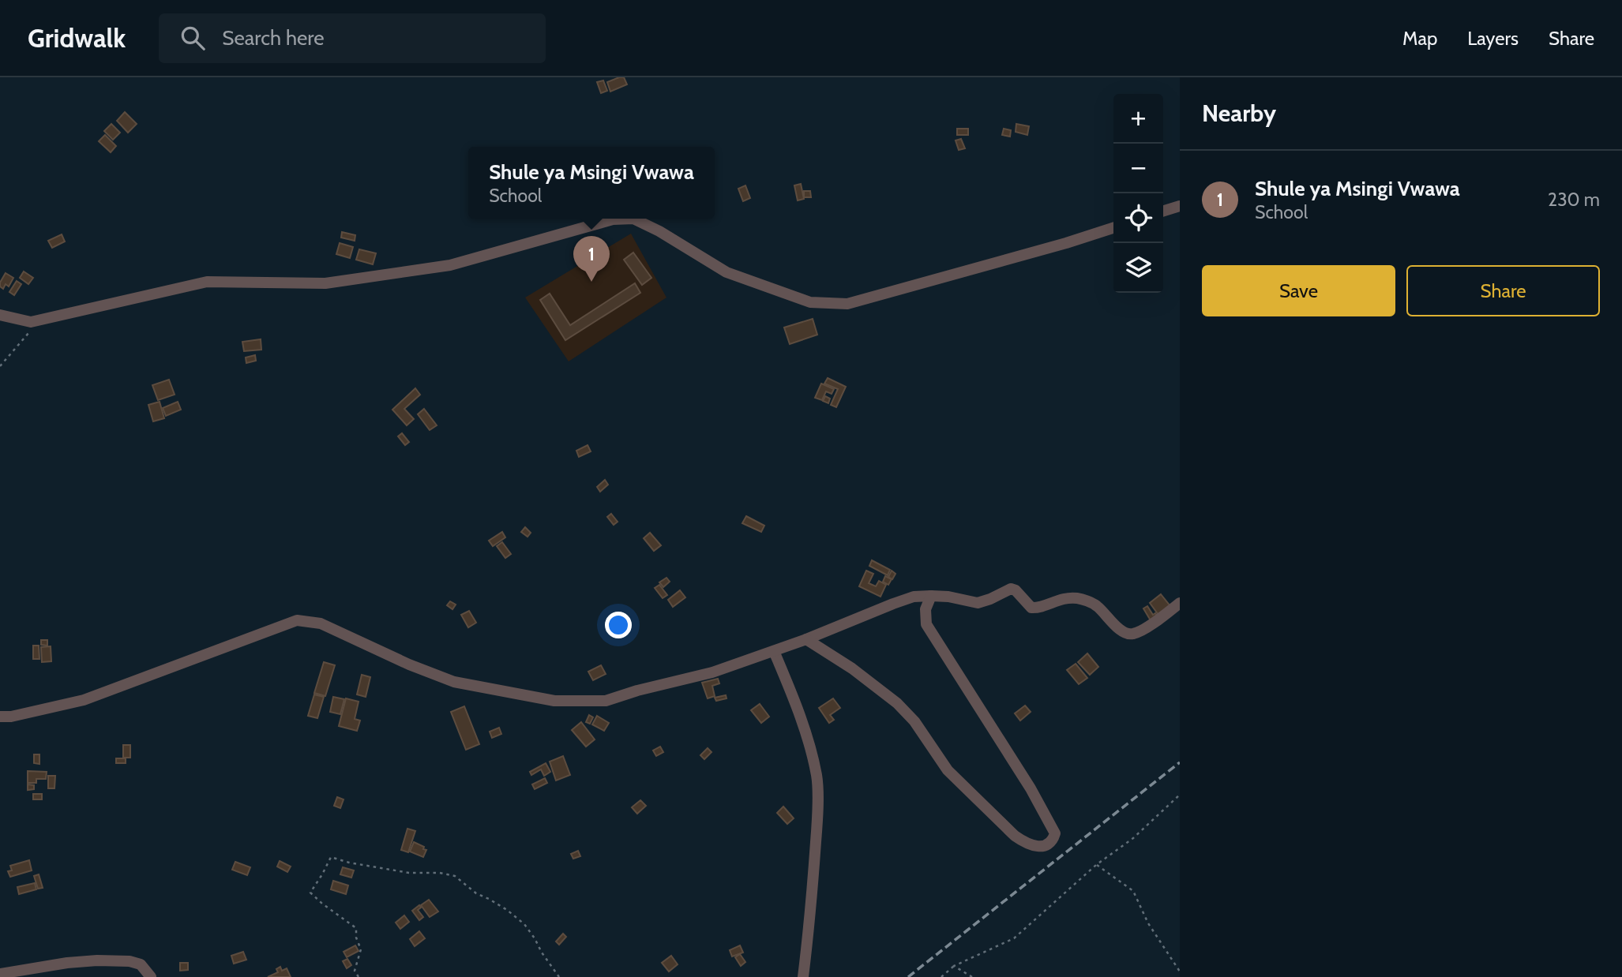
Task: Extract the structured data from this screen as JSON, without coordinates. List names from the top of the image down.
{
  "page": {
    "header": "Gridwalk",
    "search": "Search here",
    "nav": ["Map", "Layers", "Share"],
    "heading": "Nearby",
    "map_buttons": ["+", "−"],
    "popup": ["Shule ya Msingi Vwawa", "School"],
    "list": [
      {
        "mark": "1",
        "name": "Shule ya Msingi Vwawa",
        "note": "School",
        "value": "230 m"
      }
    ],
    "pins": "1",
    "buttons": ["Save", "Share"]
  }
}
